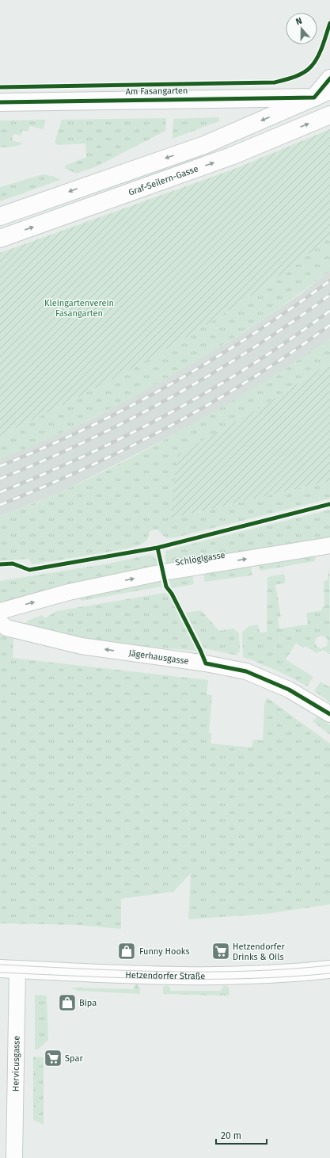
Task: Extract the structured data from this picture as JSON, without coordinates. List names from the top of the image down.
{
  "streets": {
    "main road": ["Am Fasangarten", "Graf-Seilern-Gasse", "Hetzendorfer Straße"],
    "street": ["Schlöglgasse", "Jägerhausgasse", "Hervicusgasse"]
  },
  "crossings": [
    ["Hetzendorfer Straße", "Hervicusgasse"]
  ],
  "one_way": ["Schlöglgasse", "Jägerhausgasse"],
  "parks": ["Kleingartenverein Fasangarten"],
  "places": {
    "shop": ["Funny Hooks", "Bipa"],
    "supermarket": ["Hetzendorfer Drinks & Oils", "Spar"]
  },
  "scale_bar": "20 m",
  "north": "top"
}
